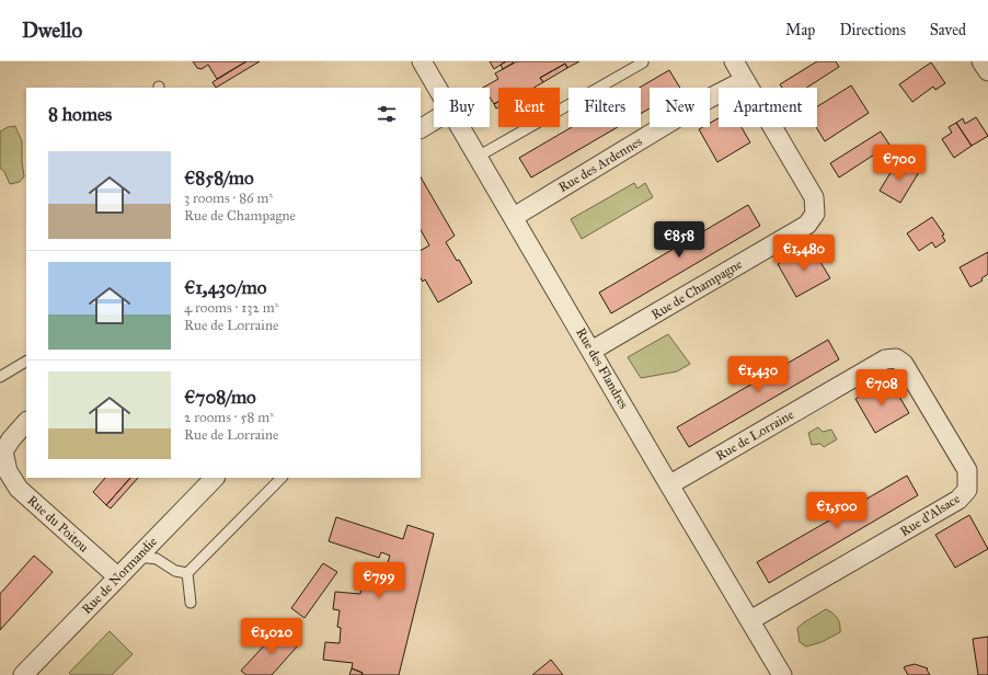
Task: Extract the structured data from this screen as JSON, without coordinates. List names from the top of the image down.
{
  "streets": {
    "street": [
      "Rue des Ardennes",
      "Rue de Champagne",
      "Rue des Flandres",
      "Rue de Lorraine",
      "Rue d'Alsace",
      "Rue du Poitou",
      "Rue de Normandie"
    ]
  },
  "crossings": [
    ["Rue des Ardennes", "Rue de Champagne"],
    ["Rue des Ardennes", "Rue des Flandres"],
    ["Rue de Champagne", "Rue des Flandres"],
    ["Rue des Flandres", "Rue de Lorraine"],
    ["Rue des Flandres", "Rue d'Alsace"],
    ["Rue de Lorraine", "Rue d'Alsace"],
    ["Rue du Poitou", "Rue de Normandie"]
  ],
  "page": {
    "header": "Dwello",
    "nav": ["Map", "Directions", "Saved"],
    "chip": [
      "Buy",
      "Rent",
      "Filters",
      "New",
      "Apartment"
    ],
    "heading": "8 homes",
    "list": [
      {
        "name": "€858/mo",
        "note": "3 rooms · 86 m² · Rue de Champagne"
      },
      {
        "name": "€1,430/mo",
        "note": "4 rooms · 132 m² · Rue de Lorraine"
      },
      {
        "name": "€708/mo",
        "note": "2 rooms · 58 m² · Rue de Lorraine"
      }
    ],
    "price": [
      "€700",
      "€858",
      "€1,480",
      "€1,430",
      "€708",
      "€1,500",
      "€799",
      "€1,020"
    ]
  }
}
